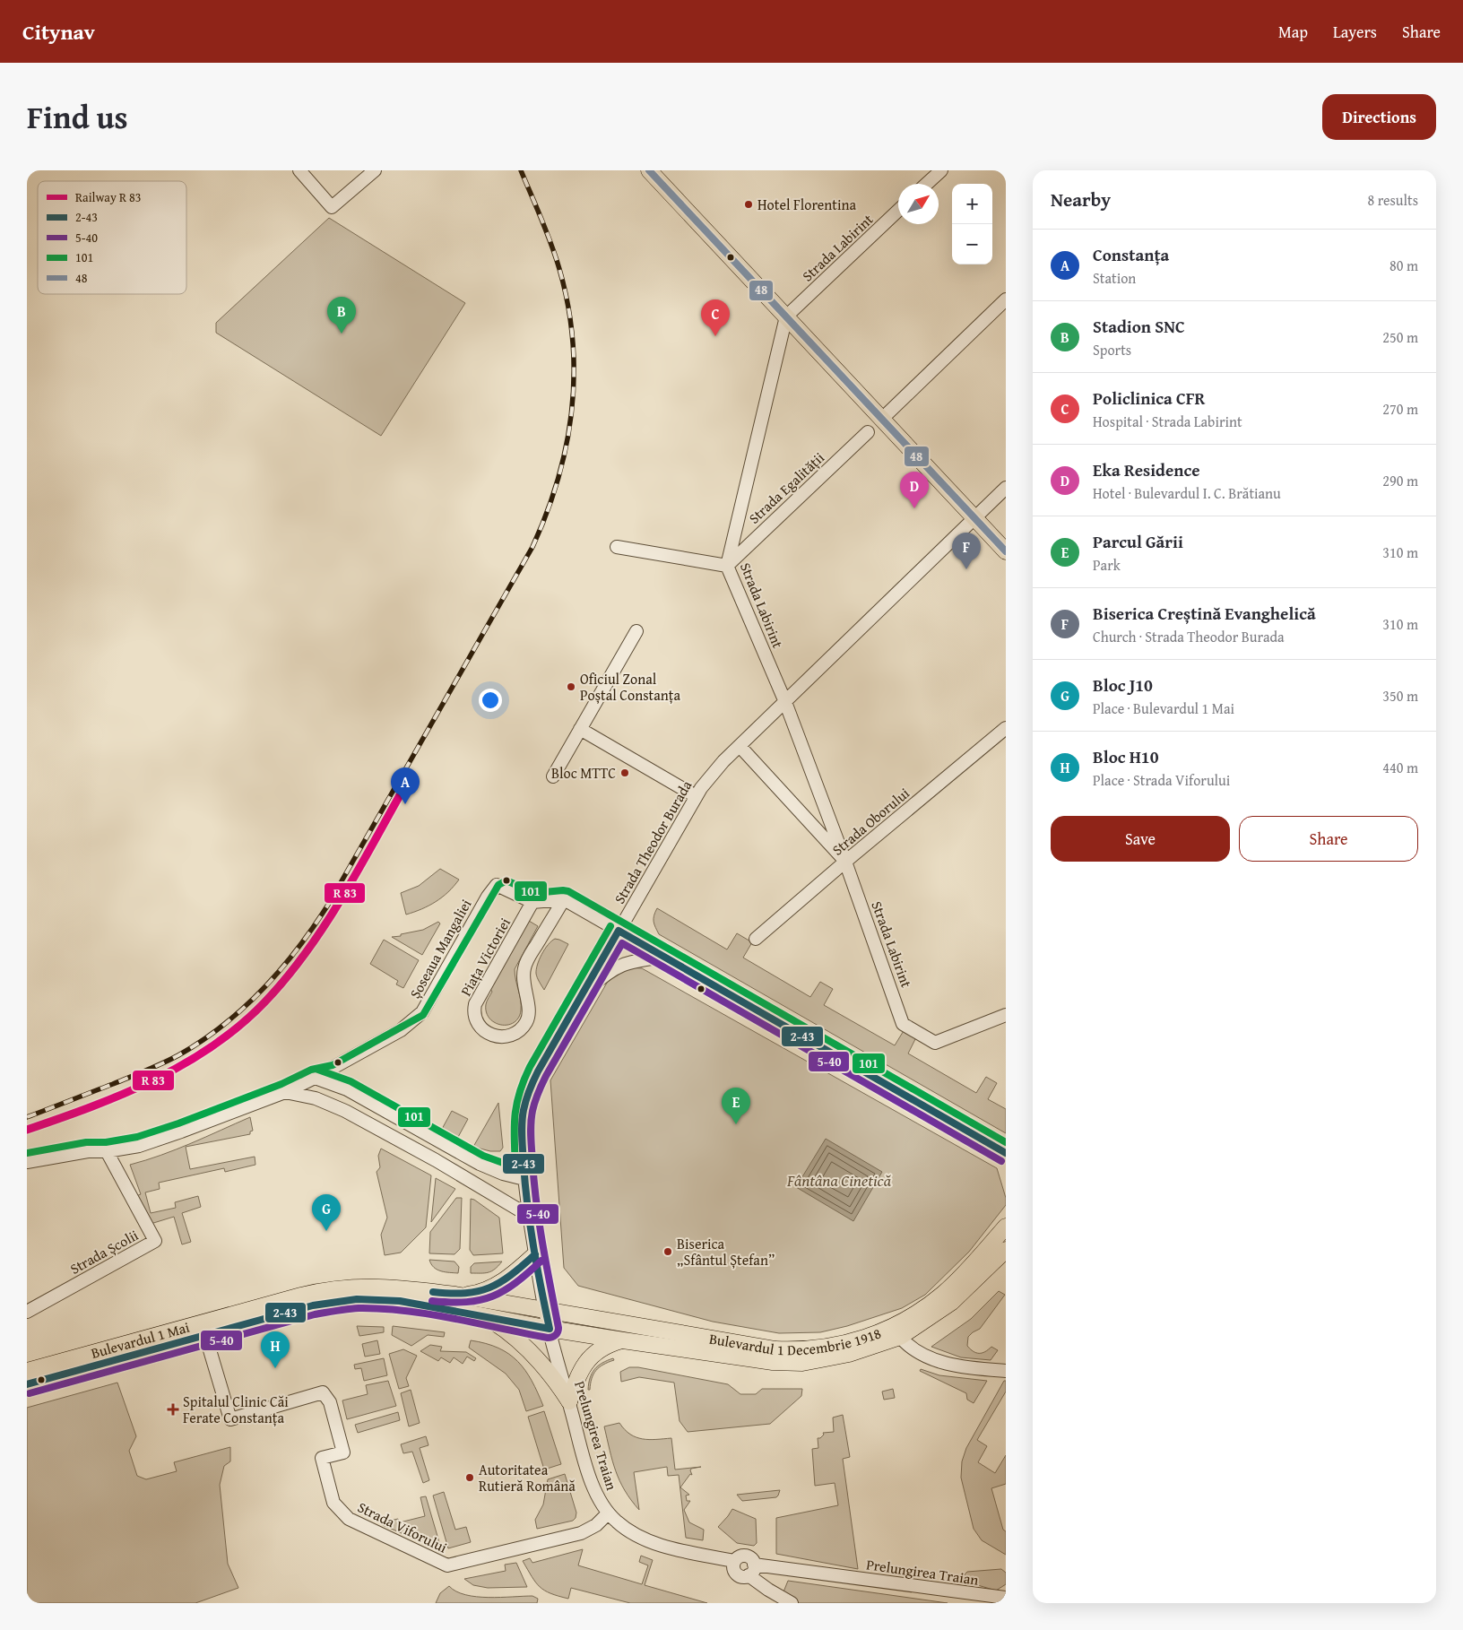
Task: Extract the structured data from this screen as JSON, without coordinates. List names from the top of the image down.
{
  "streets": {
    "main road": ["Bulevardul 1 Decembrie 1918", "Bulevardul 1 Mai"],
    "street": [
      "Strada Labirint",
      "Strada Egalității",
      "Strada Oborului",
      "Strada Theodor Burada",
      "Șoseaua Mangaliei",
      "Piața Victoriei",
      "Strada Școlii",
      "Prelungirea Traian",
      "Strada Viforului"
    ]
  },
  "crossings": [
    ["Strada Labirint", "Strada Egalității"],
    ["Strada Labirint", "Strada Oborului"],
    ["Strada Labirint", "Strada Theodor Burada"],
    ["Strada Theodor Burada", "Bulevardul 1 Decembrie 1918"],
    ["Strada Theodor Burada", "Bulevardul 1 Mai"],
    ["Strada Theodor Burada", "Prelungirea Traian"],
    ["Șoseaua Mangaliei", "Piața Victoriei"],
    ["Șoseaua Mangaliei", "Strada Școlii"],
    ["Bulevardul 1 Decembrie 1918", "Bulevardul 1 Mai"],
    ["Bulevardul 1 Decembrie 1918", "Prelungirea Traian"],
    ["Bulevardul 1 Mai", "Prelungirea Traian"],
    ["Bulevardul 1 Mai", "Strada Viforului"],
    ["Prelungirea Traian", "Strada Viforului"]
  ],
  "water": ["Fântâna Cinetică"],
  "places": {
    "other": [
      "Hotel Florentina",
      "Oficiul Zonal Poștal Constanța",
      "Bloc MTTC",
      "Biserica „Sfântul Ștefan”",
      "Autoritatea Rutieră Română"
    ],
    "health": ["Spitalul Clinic Căi Ferate Constanța"]
  },
  "lines": [
    "transit line 48",
    "transit line 101",
    "transit line 2-43",
    "transit line 5-40"
  ],
  "legend": [
    "Railway R 83",
    "2-43",
    "5-40",
    "101",
    "48"
  ],
  "north": "top right",
  "page": {
    "header": "Citynav",
    "nav": ["Map", "Layers", "Share"],
    "title": "Find us",
    "buttons": [
      "Directions",
      ["Save", "Share"]
    ],
    "heading": ["Nearby", "8 results"],
    "map_buttons": ["+", "−"],
    "list": [
      {
        "mark": "A",
        "name": "Constanța",
        "note": "Station",
        "value": "80 m"
      },
      {
        "mark": "B",
        "name": "Stadion SNC",
        "note": "Sports",
        "value": "250 m"
      },
      {
        "mark": "C",
        "name": "Policlinica CFR",
        "note": "Hospital · Strada Labirint",
        "value": "270 m"
      },
      {
        "mark": "D",
        "name": "Eka Residence",
        "note": "Hotel · Bulevardul I. C. Brătianu",
        "value": "290 m"
      },
      {
        "mark": "E",
        "name": "Parcul Gării",
        "note": "Park",
        "value": "310 m"
      },
      {
        "mark": "F",
        "name": "Biserica Creștină Evanghelică",
        "note": "Church · Strada Theodor Burada",
        "value": "310 m"
      },
      {
        "mark": "G",
        "name": "Bloc J10",
        "note": "Place · Bulevardul 1 Mai",
        "value": "350 m"
      },
      {
        "mark": "H",
        "name": "Bloc H10",
        "note": "Place · Strada Viforului",
        "value": "440 m"
      }
    ],
    "pins": [
      "B",
      "C",
      "D",
      "F",
      "A",
      "E",
      "G",
      "H"
    ]
  }
}
